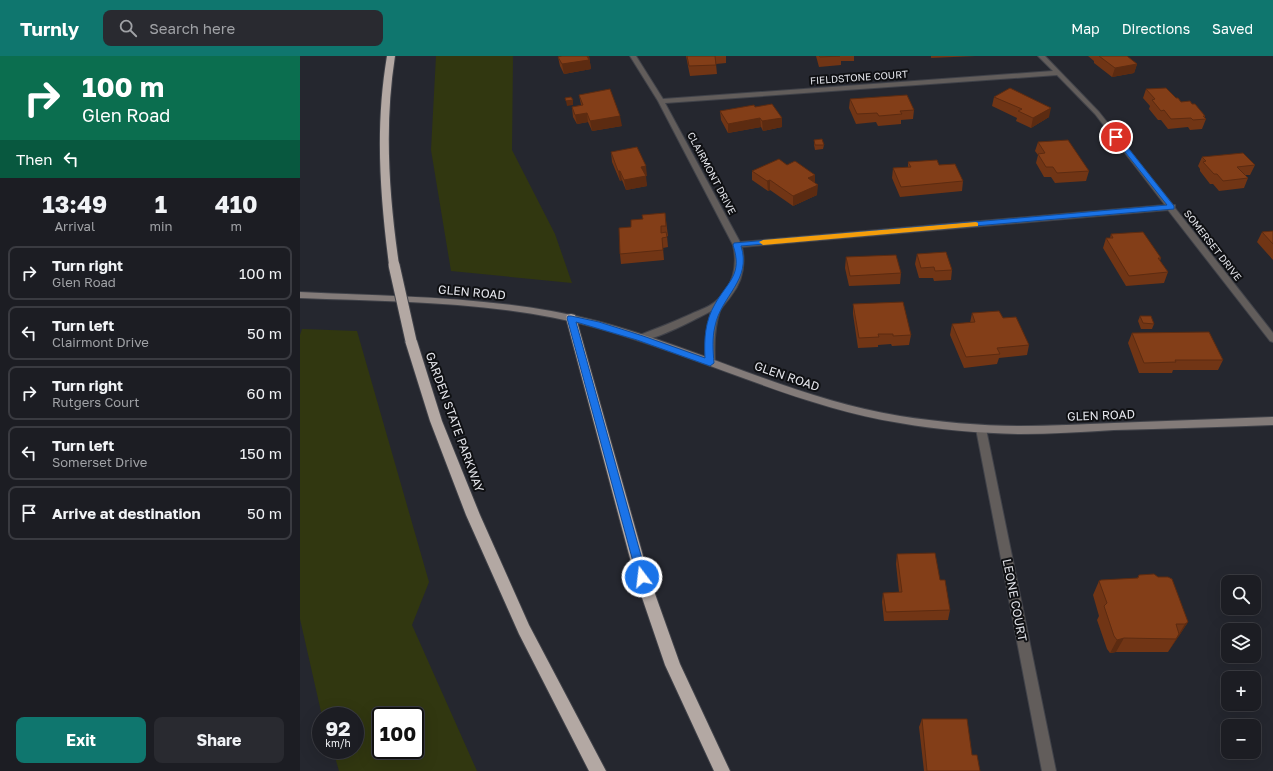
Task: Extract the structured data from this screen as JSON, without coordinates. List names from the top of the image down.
{
  "streets": {
    "highway": ["GARDEN STATE PARKWAY"],
    "main road": ["GLEN ROAD"],
    "street": [
      "FIELDSTONE COURT",
      "CLAIRMONT DRIVE",
      "SOMERSET DRIVE",
      "LEONE COURT"
    ]
  },
  "crossings": [
    ["FIELDSTONE COURT", "CLAIRMONT DRIVE"],
    ["FIELDSTONE COURT", "SOMERSET DRIVE"],
    ["CLAIRMONT DRIVE", "GLEN ROAD"],
    ["GLEN ROAD", "LEONE COURT"]
  ],
  "page": {
    "header": "Turnly",
    "search": "Search here",
    "nav": ["Map", "Directions", "Saved"],
    "turn": ["100 m", "Glen Road"],
    "then": "Then",
    "eta": [
      "13:49",
      "Arrival",
      "1",
      "min",
      "410",
      "m"
    ],
    "list": [
      {
        "name": "Turn right",
        "note": "Glen Road",
        "value": "100 m"
      },
      {
        "name": "Turn left",
        "note": "Clairmont Drive",
        "value": "50 m"
      },
      {
        "name": "Turn right",
        "note": "Rutgers Court",
        "value": "60 m"
      },
      {
        "name": "Turn left",
        "note": "Somerset Drive",
        "value": "150 m"
      },
      {
        "name": "Arrive at destination",
        "value": "50 m"
      }
    ],
    "map_buttons": ["+", "−"],
    "speed": "92 km/h",
    "limit": "100",
    "buttons": ["Exit", "Share"]
  }
}
